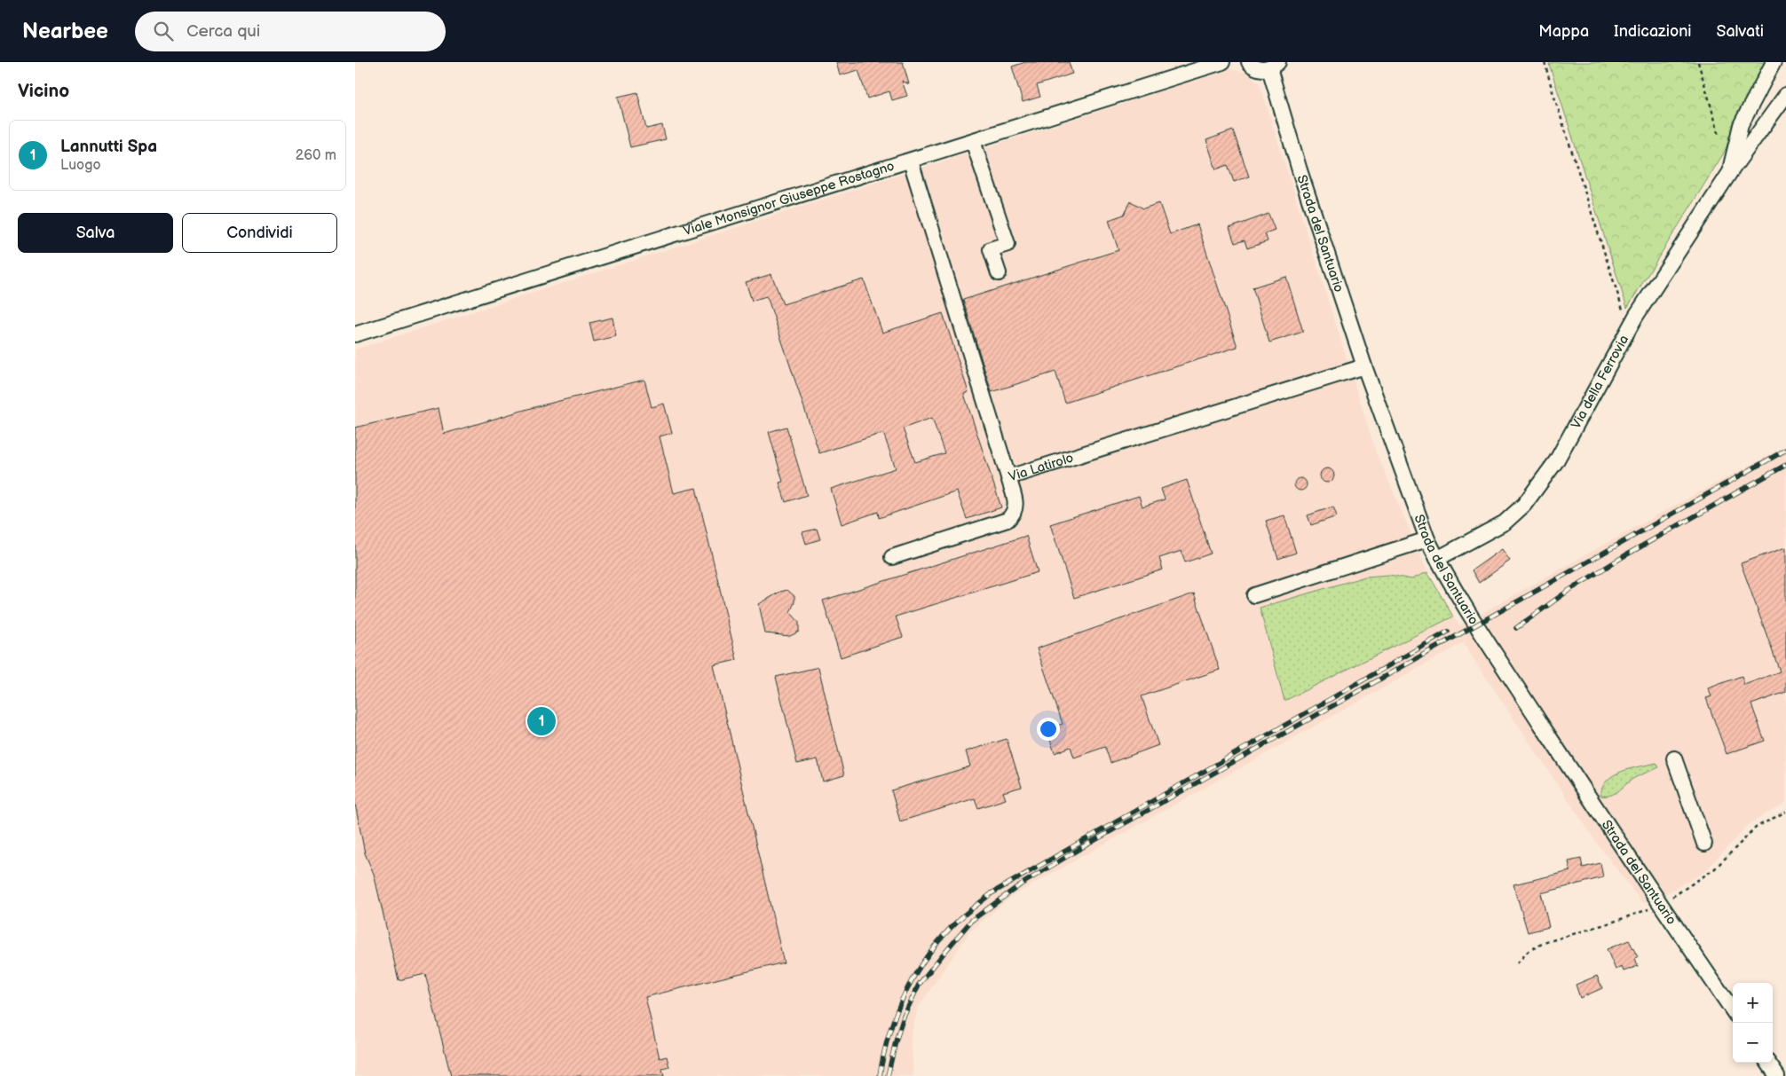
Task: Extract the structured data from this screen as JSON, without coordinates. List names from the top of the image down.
{
  "streets": {
    "street": [
      "Viale Monsignor Giuseppe Rostagno",
      "Strada del Santuario",
      "Via della Ferrovia",
      "Via Latirolo"
    ]
  },
  "crossings": [
    ["Viale Monsignor Giuseppe Rostagno", "Via Latirolo"],
    ["Strada del Santuario", "Via della Ferrovia"],
    ["Strada del Santuario", "Via Latirolo"]
  ],
  "page": {
    "header": "Nearbee",
    "search": "Cerca qui",
    "nav": ["Mappa", "Indicazioni", "Salvati"],
    "heading": "Vicino",
    "list": [
      {
        "mark": "1",
        "name": "Lannutti Spa",
        "note": "Luogo",
        "value": "260 m"
      }
    ],
    "buttons": ["Salva", "Condividi"],
    "pins": "1",
    "map_buttons": ["+", "−"]
  }
}
